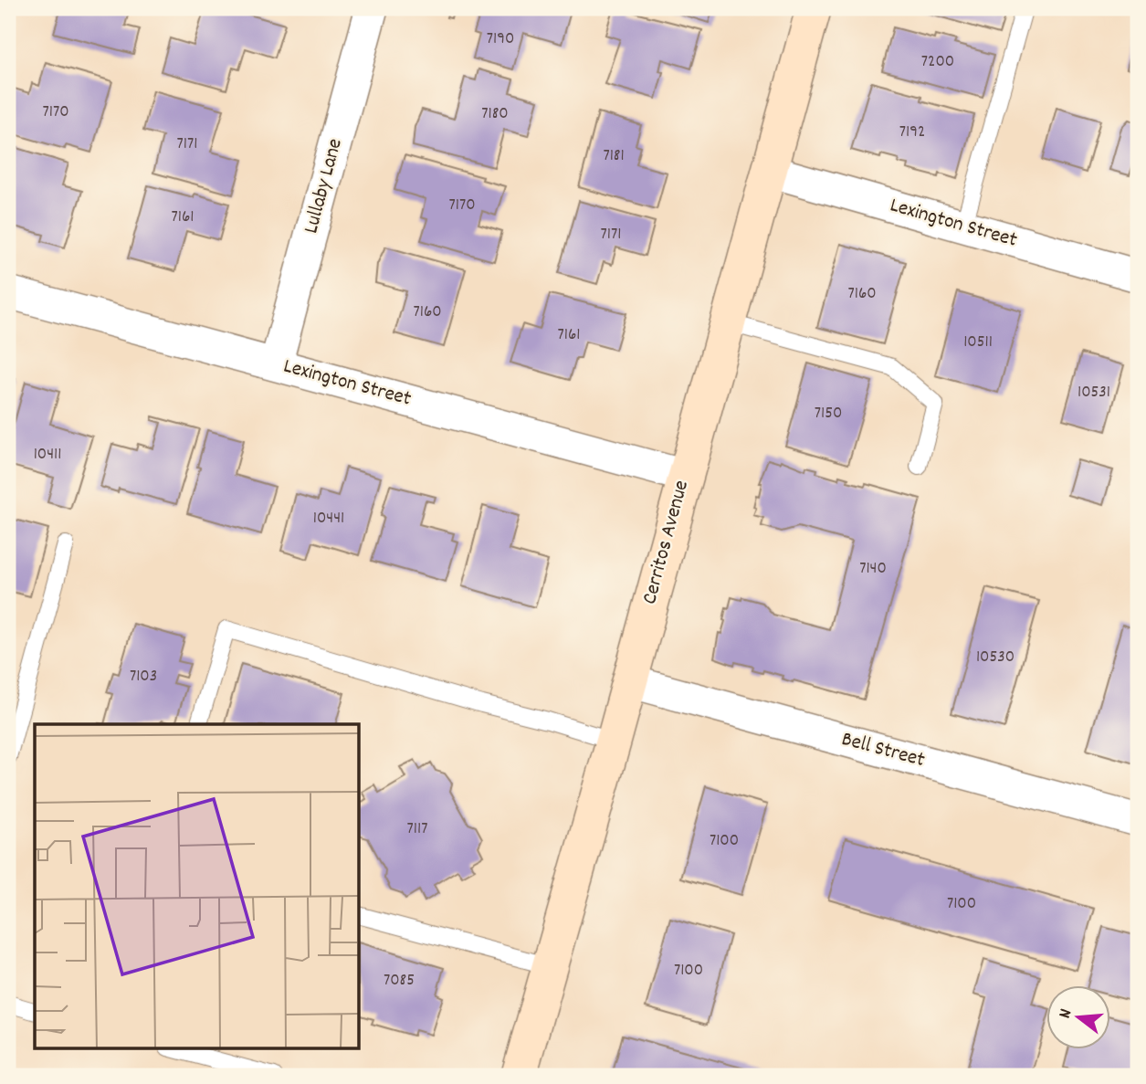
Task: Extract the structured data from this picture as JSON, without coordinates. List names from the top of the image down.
{
  "streets": {
    "main road": ["Cerritos Avenue"],
    "street": ["Lullaby Lane", "Lexington Street", "Bell Street"]
  },
  "crossings": [
    ["Lullaby Lane", "Lexington Street"],
    ["Lexington Street", "Cerritos Avenue"],
    ["Cerritos Avenue", "Bell Street"]
  ],
  "house_numbers": [
    "7190",
    "7200",
    "7170",
    "7180",
    "7192",
    "7171",
    "7181",
    "7170",
    "7161",
    "7171",
    "7160",
    "7160",
    "7161",
    "10511",
    "10531",
    "7150",
    "10411",
    "10441",
    "7140",
    "10530",
    "7103",
    "7117",
    "7100",
    "7100",
    "7100",
    "7085"
  ],
  "north": "left"
}
